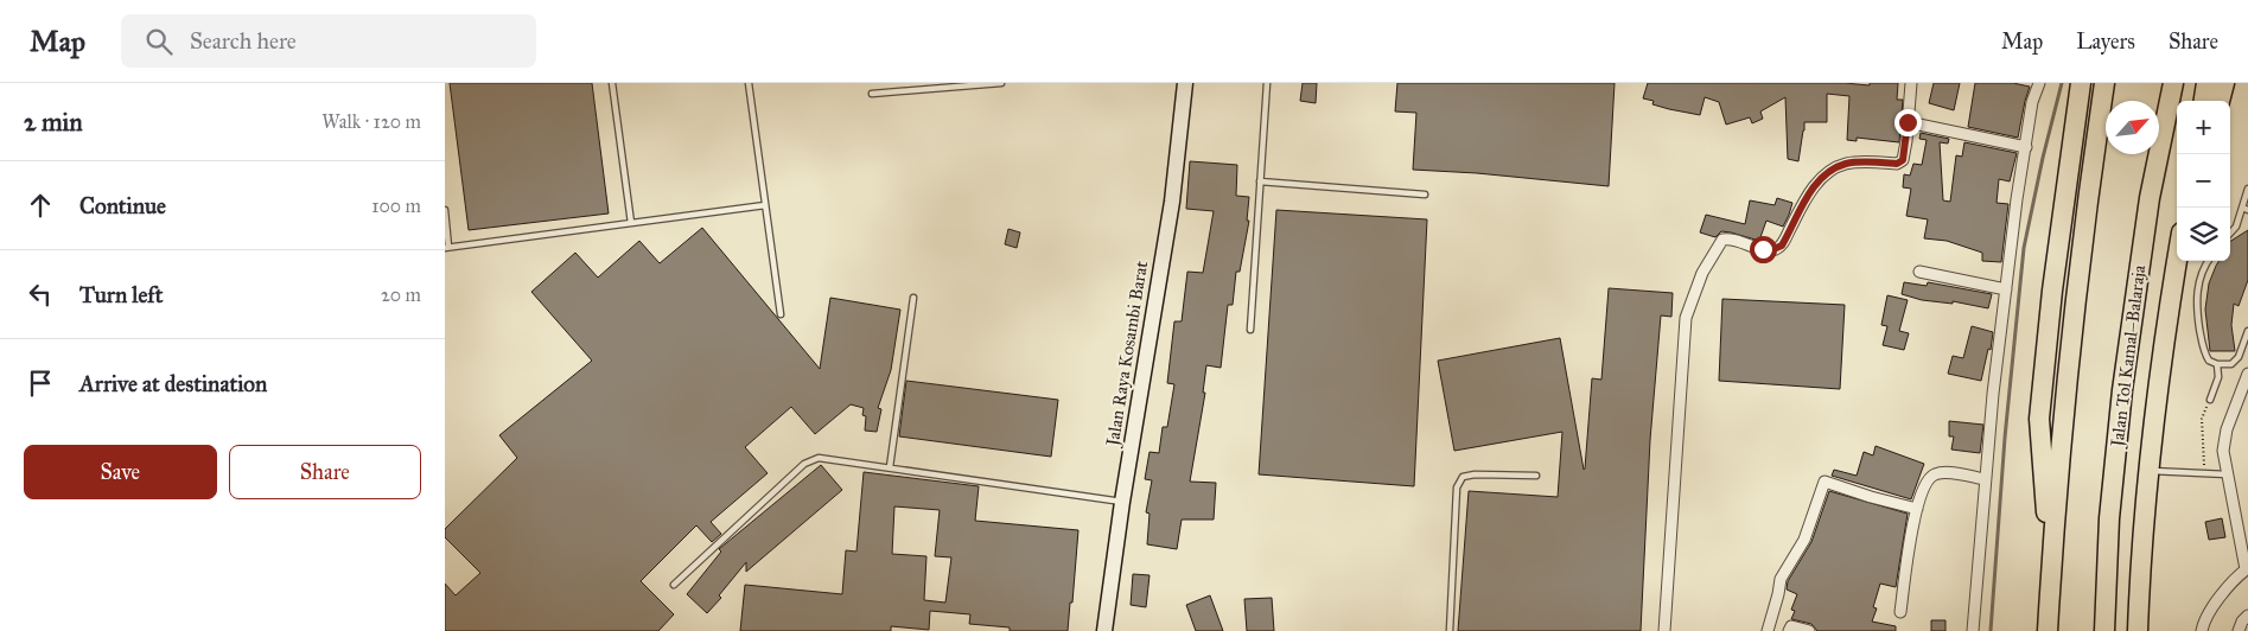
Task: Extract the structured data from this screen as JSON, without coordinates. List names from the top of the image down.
{
  "streets": {
    "highway": ["Jalan Tol Kamal–Balaraja"],
    "main road": ["Jalan Raya Kosambi Barat"]
  },
  "north": "top right",
  "page": {
    "header": "Map",
    "search": "Search here",
    "nav": ["Map", "Layers", "Share"],
    "heading": ["2 min", "Walk · 120 m"],
    "map_buttons": ["+", "−"],
    "list": [
      ["Continue", "100 m"],
      ["Turn left", "20 m"],
      "Arrive at destination"
    ],
    "buttons": ["Save", "Share"]
  }
}
